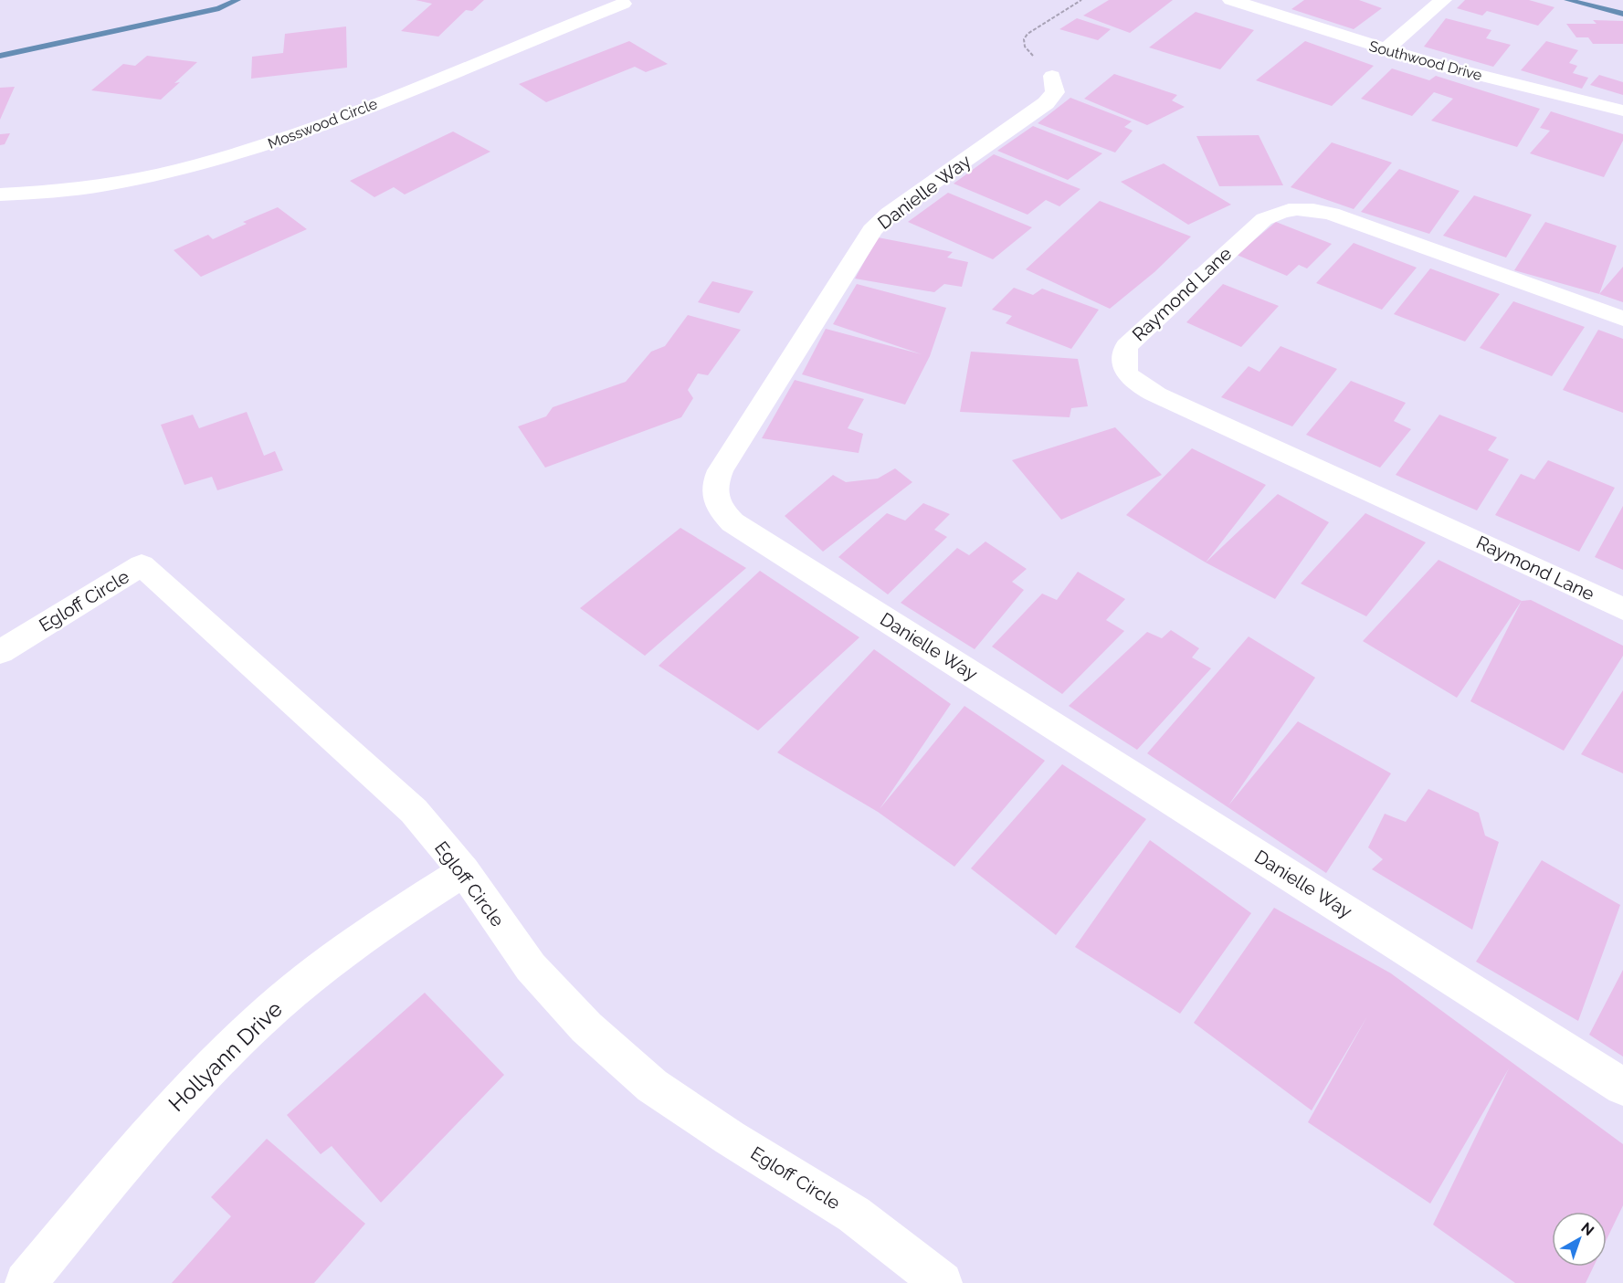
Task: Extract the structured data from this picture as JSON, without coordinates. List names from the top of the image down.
{
  "streets": {
    "street": [
      "Southwood Drive",
      "Mosswood Circle",
      "Danielle Way",
      "Raymond Lane",
      "Egloff Circle",
      "Hollyann Drive"
    ]
  },
  "crossings": [
    ["Egloff Circle", "Hollyann Drive"]
  ],
  "north": "top right"
}
